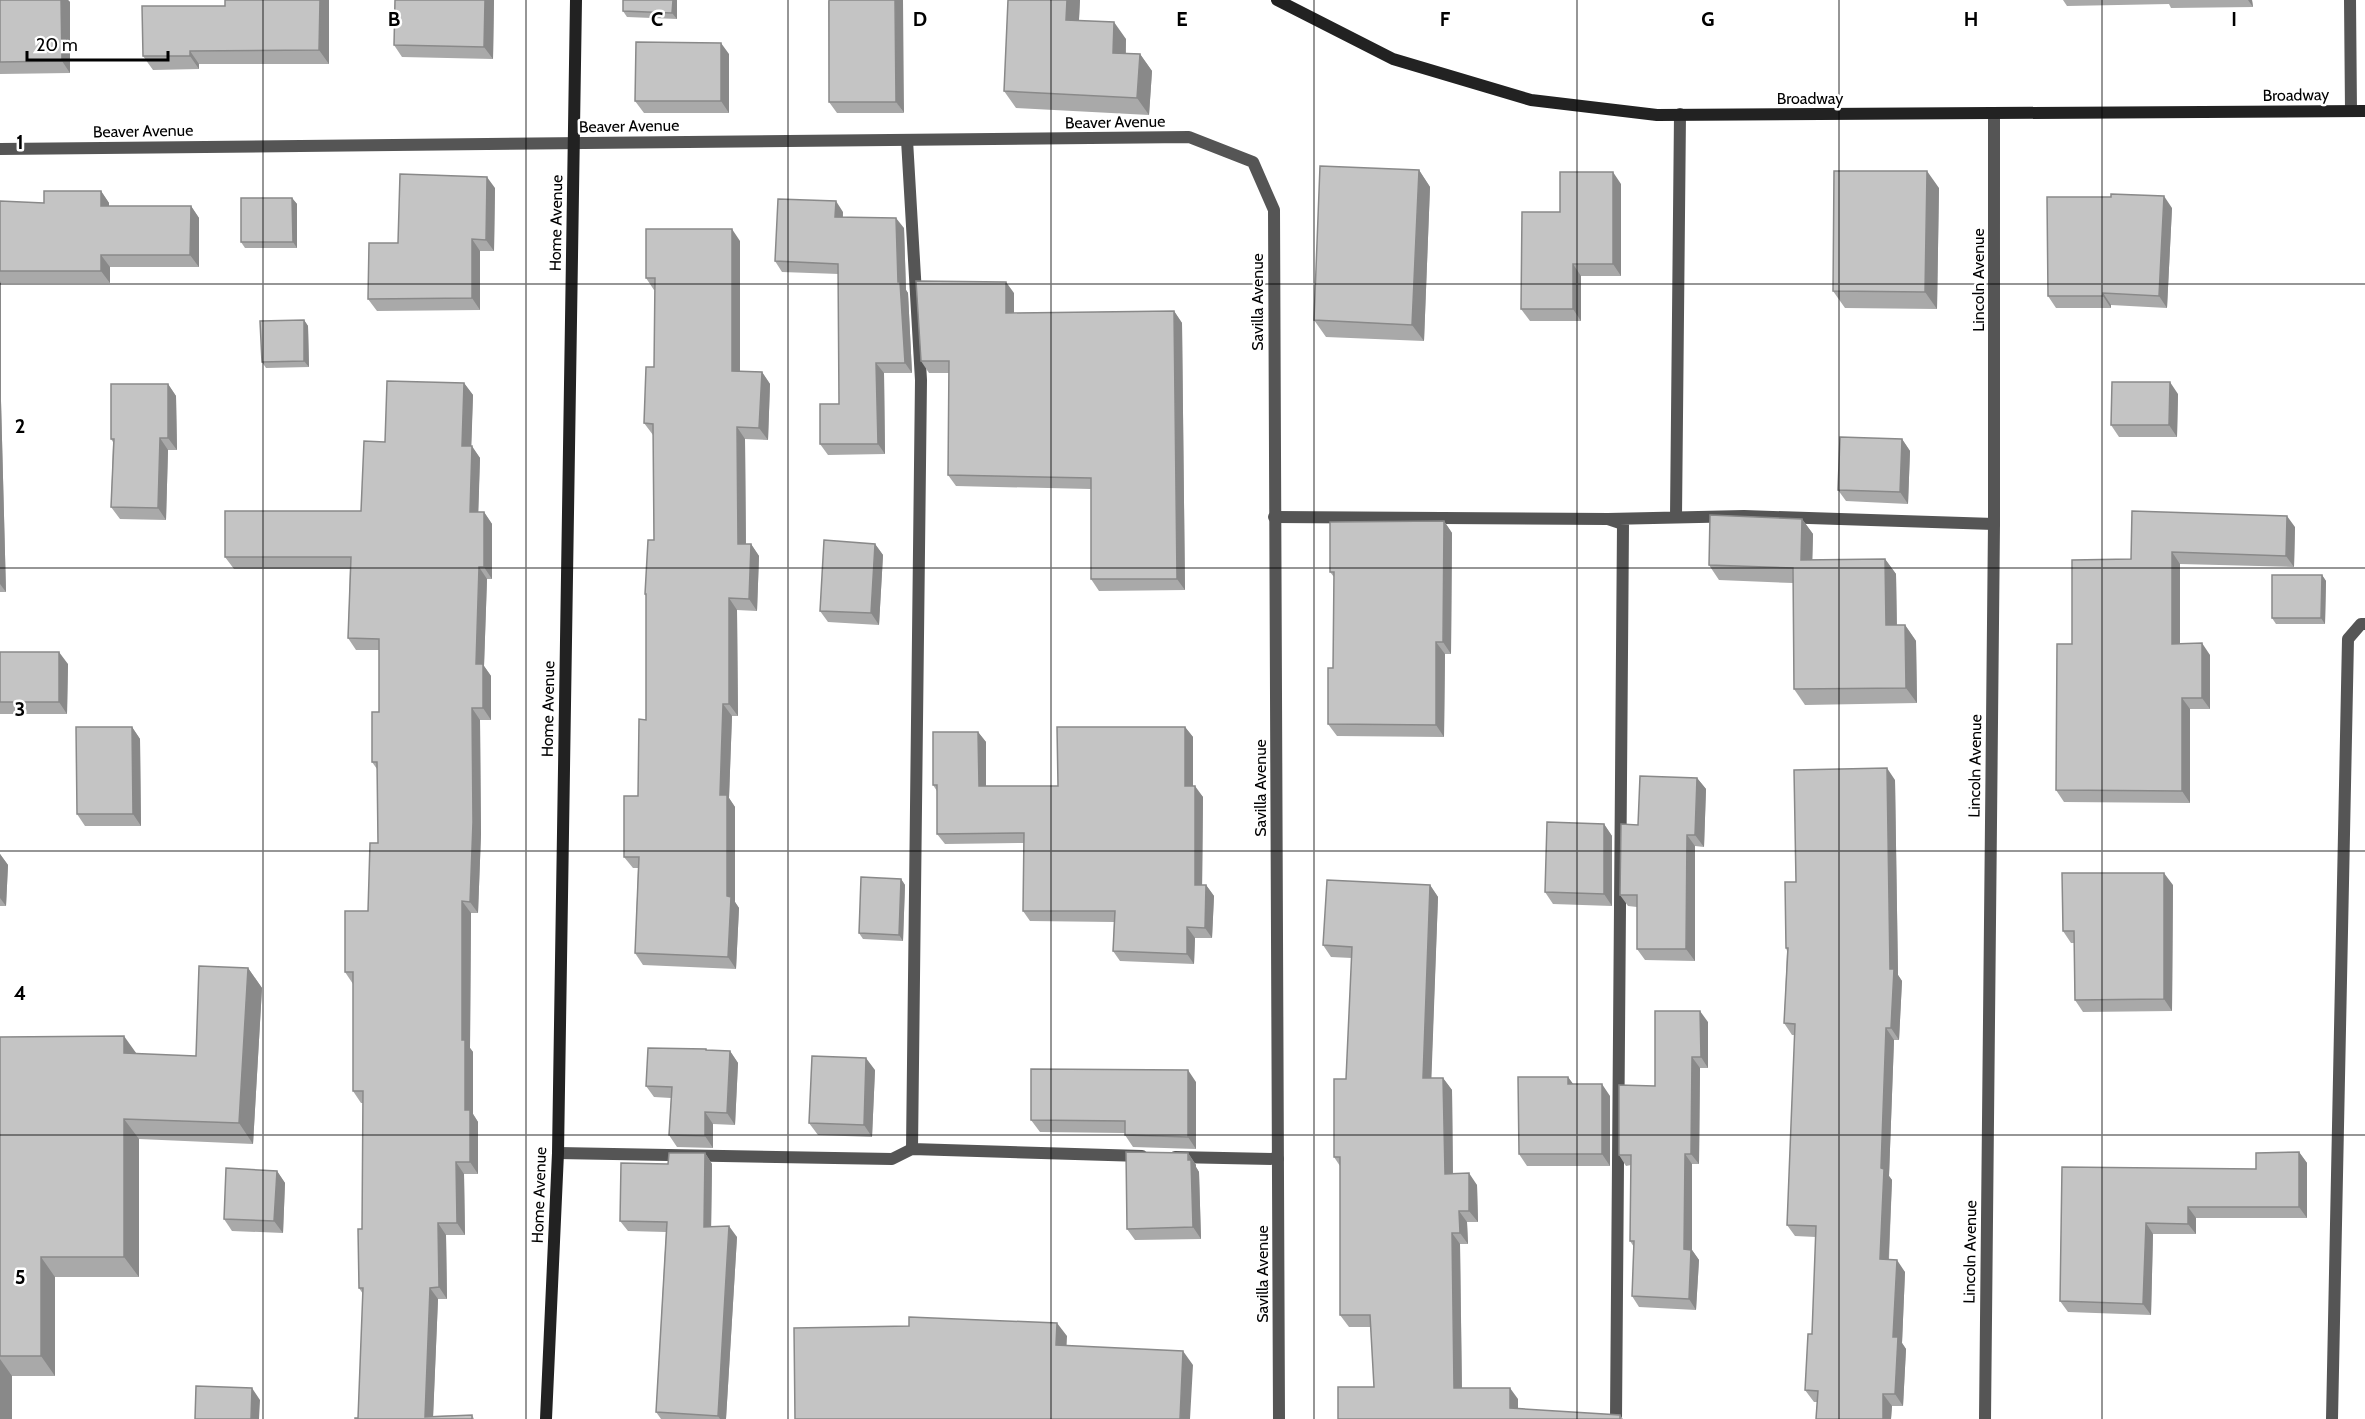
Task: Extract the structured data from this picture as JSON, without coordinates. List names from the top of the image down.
{
  "streets": {
    "street": [
      "Broadway",
      "Beaver Avenue",
      "Home Avenue",
      "Lincoln Avenue",
      "Savilla Avenue"
    ]
  },
  "crossings": [
    ["Broadway", "Lincoln Avenue"],
    ["Beaver Avenue", "Home Avenue"],
    ["Beaver Avenue", "Savilla Avenue"]
  ],
  "scale_bar": "20 m",
  "grid": {
    "columns": [
      "B",
      "C",
      "D",
      "E",
      "F",
      "G",
      "H",
      "I"
    ],
    "rows": [
      "1",
      "2",
      "3",
      "4",
      "5"
    ]
  }
}
